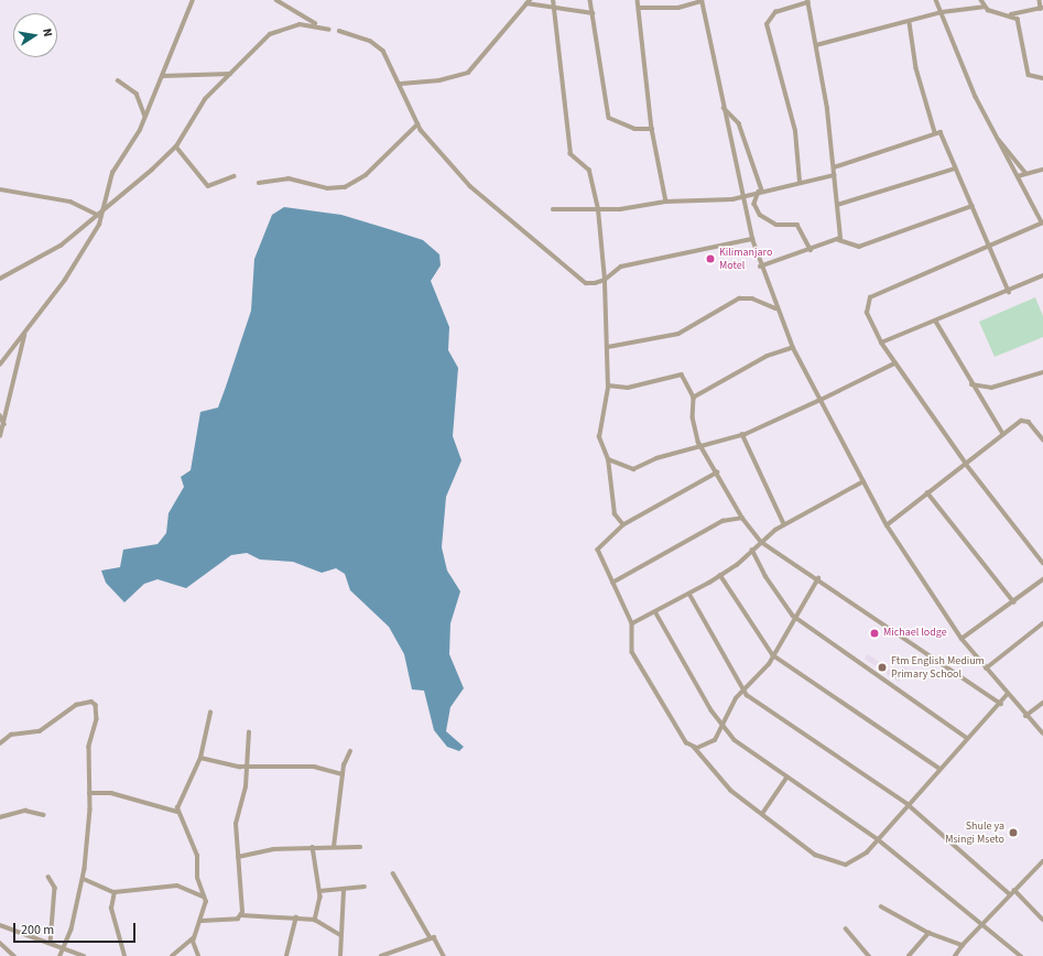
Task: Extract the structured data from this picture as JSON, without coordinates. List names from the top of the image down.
{
  "places": [
    "Kilimanjaro Motel",
    "Michael lodge",
    "Ftm English Medium Primary School",
    "Shule ya Msingi Mseto"
  ],
  "scale_bar": "200 m",
  "north": "right"
}
